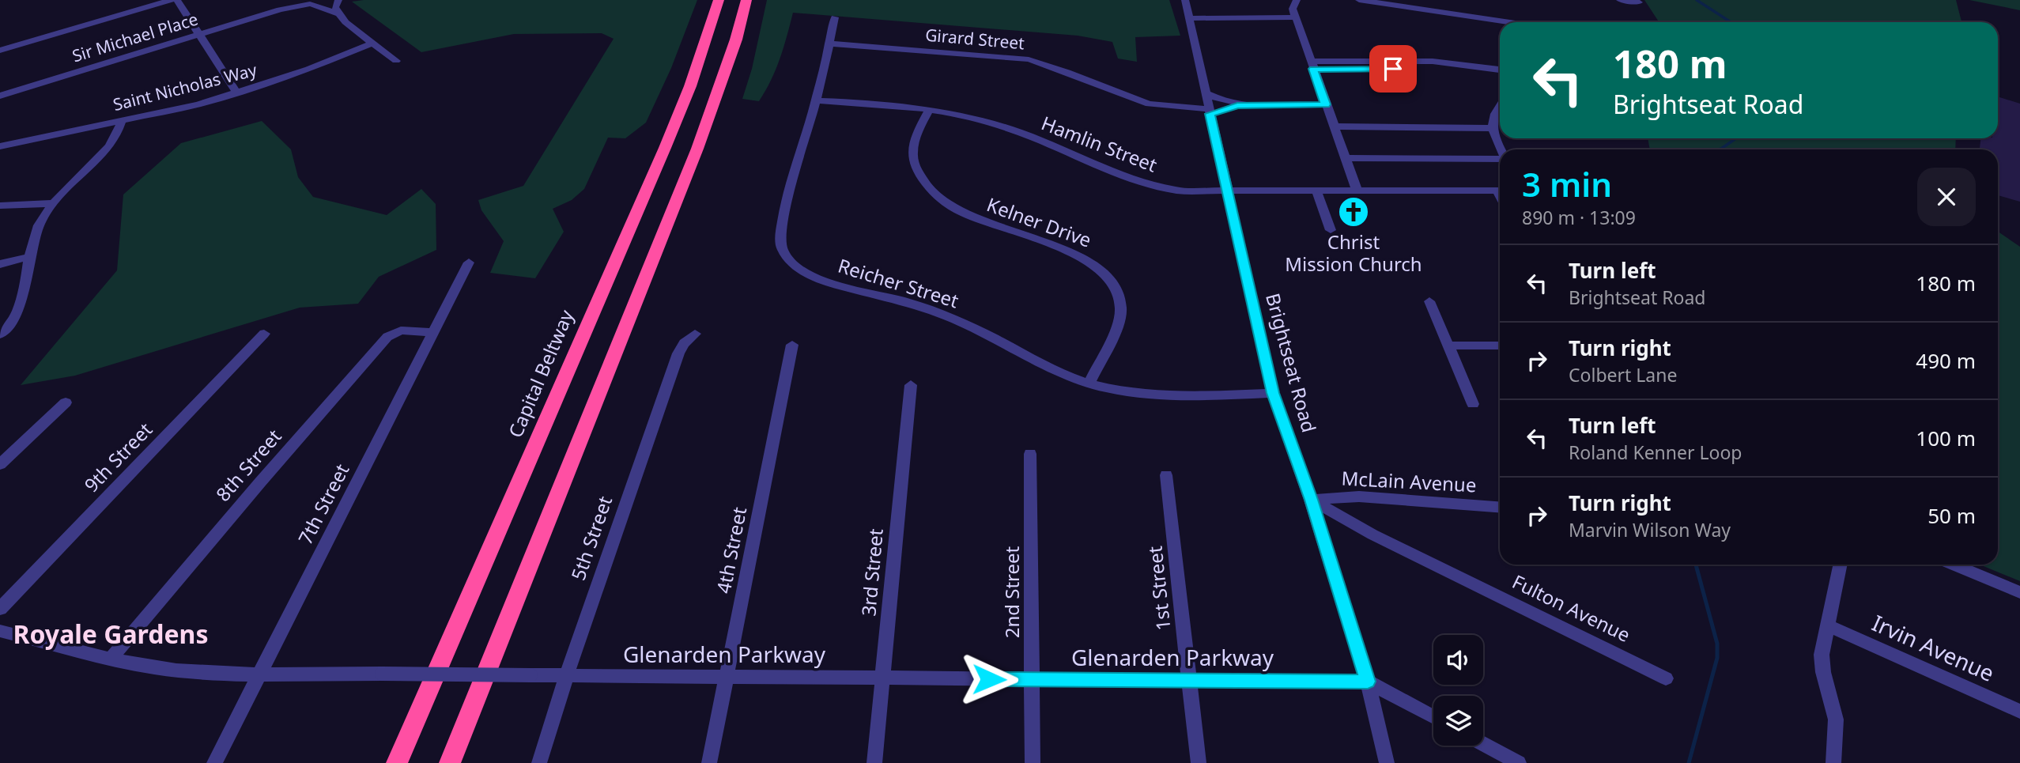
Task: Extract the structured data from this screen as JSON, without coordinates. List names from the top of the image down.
{
  "streets": {
    "highway": ["Capital Beltway"],
    "street": [
      "Sir Michael Place",
      "Girard Street",
      "Saint Nicholas Way",
      "Hamlin Street",
      "Kelner Drive",
      "Reicher Street",
      "Brightseat Road",
      "9th Street",
      "8th Street",
      "McLain Avenue",
      "7th Street",
      "5th Street",
      "4th Street",
      "3rd Street",
      "1st Street",
      "2nd Street",
      "Fulton Avenue",
      "Irvin Avenue",
      "Glenarden Parkway"
    ]
  },
  "crossings": [
    ["Girard Street", "Reicher Street"],
    ["Girard Street", "Brightseat Road"],
    ["Hamlin Street", "Kelner Drive"],
    ["Hamlin Street", "Reicher Street"],
    ["Hamlin Street", "Brightseat Road"],
    ["Kelner Drive", "Reicher Street"],
    ["Reicher Street", "Brightseat Road"],
    ["Brightseat Road", "McLain Avenue"],
    ["Brightseat Road", "Fulton Avenue"],
    ["Brightseat Road", "Glenarden Parkway"],
    ["8th Street", "7th Street"],
    ["8th Street", "Glenarden Parkway"],
    ["McLain Avenue", "Fulton Avenue"],
    ["7th Street", "Glenarden Parkway"],
    ["5th Street", "Glenarden Parkway"],
    ["4th Street", "Glenarden Parkway"],
    ["3rd Street", "Glenarden Parkway"],
    ["1st Street", "Glenarden Parkway"],
    ["2nd Street", "Glenarden Parkway"]
  ],
  "districts": ["Royale Gardens"],
  "places": {
    "church": ["Christ Mission Church"]
  },
  "page": {
    "turn": ["180 m", "Brightseat Road"],
    "heading": ["3 min", "890 m · 13:09"],
    "list": [
      {
        "name": "Turn left",
        "note": "Brightseat Road",
        "value": "180 m"
      },
      {
        "name": "Turn right",
        "note": "Colbert Lane",
        "value": "490 m"
      },
      {
        "name": "Turn left",
        "note": "Roland Kenner Loop",
        "value": "100 m"
      },
      {
        "name": "Turn right",
        "note": "Marvin Wilson Way",
        "value": "50 m"
      }
    ]
  }
}
